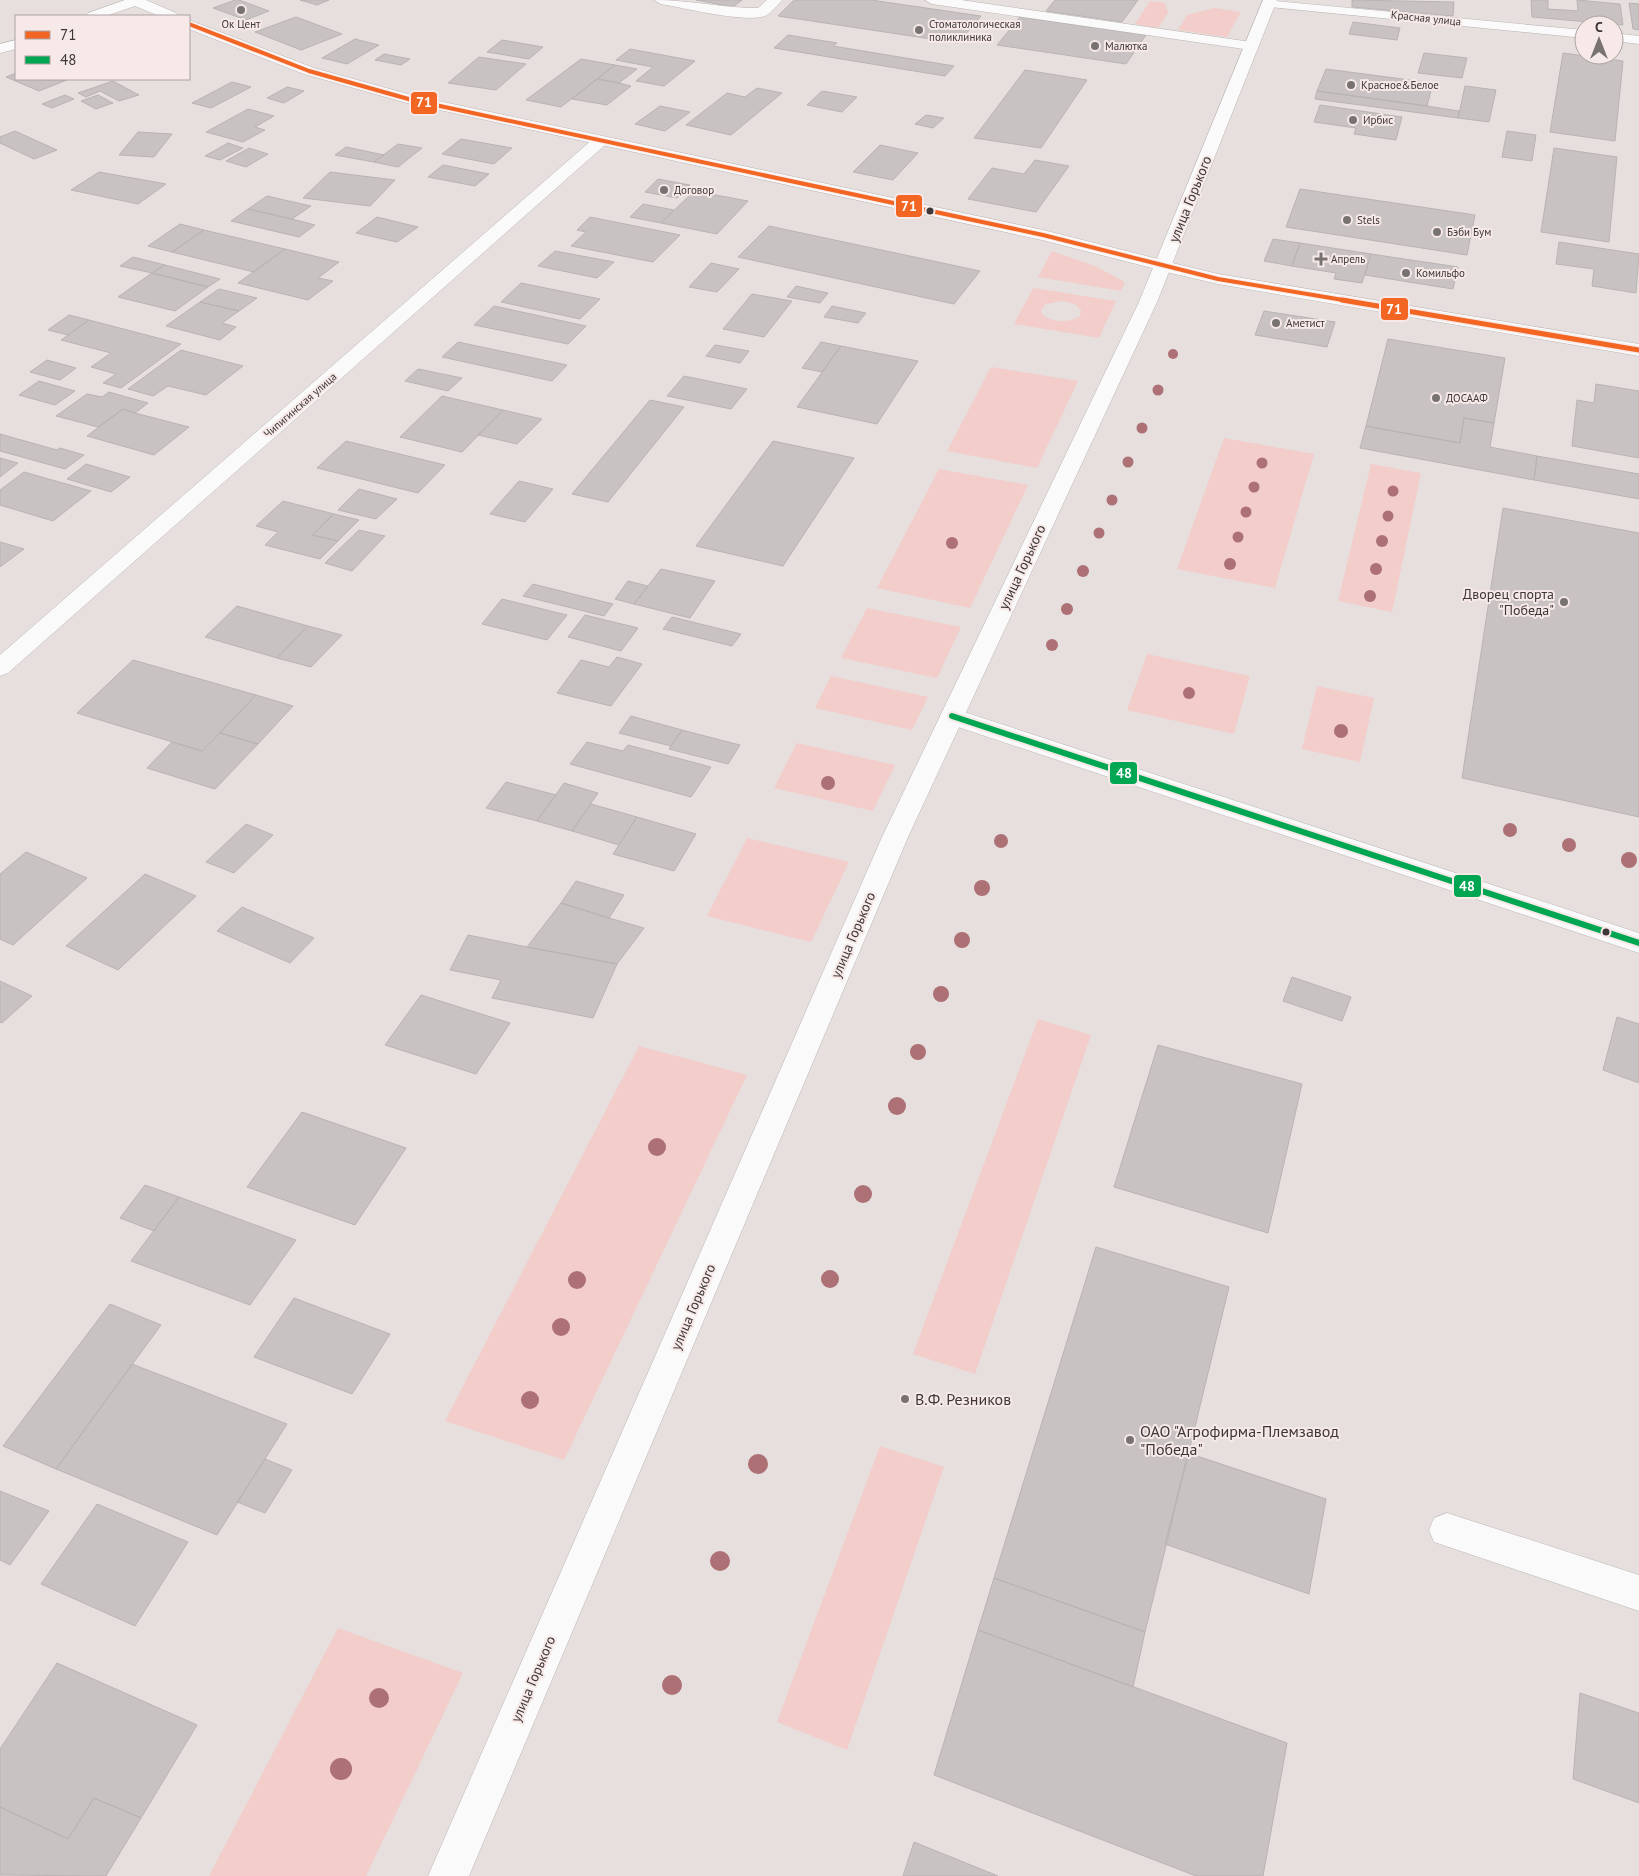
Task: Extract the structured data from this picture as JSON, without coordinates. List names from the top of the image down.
{
  "streets": {
    "street": ["Красная улица", "улица Горького", "Чипигинская улица"]
  },
  "crossings": [
    ["Красная улица", "улица Горького"]
  ],
  "places": {
    "other": [
      "Ок Цент",
      "Стоматологическая поликлиника",
      "Малютка",
      "Красное&Белое",
      "Ирбис",
      "Договор",
      "Stels",
      "Бэби Бум",
      "Комильфо",
      "Аметист",
      "ДОСААФ",
      "Дворец спорта \"Победа\"",
      "В.Ф. Резников",
      "ОАО \"Агрофирма-Племзавод \"Победа\""
    ],
    "health": ["Апрель"]
  },
  "lines": ["transit line 71", "transit line 48"],
  "legend": ["71", "48"],
  "north": "top"
}
